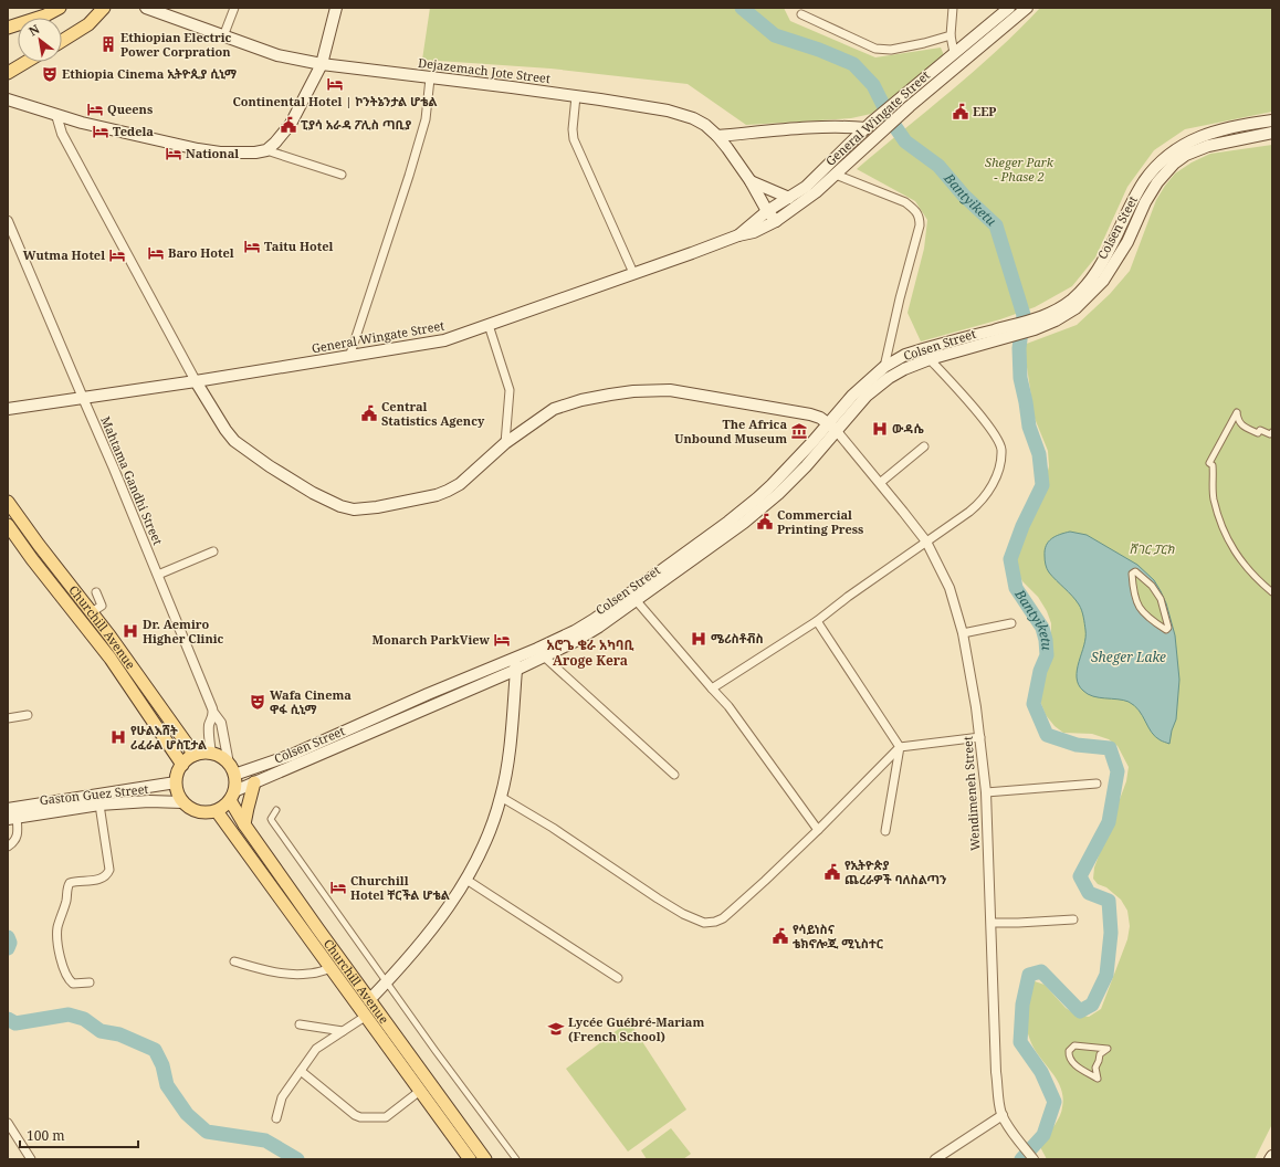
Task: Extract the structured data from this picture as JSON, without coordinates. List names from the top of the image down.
{
  "streets": {
    "main road": [
      "Dejazemach Jote Street",
      "General Wingate Street",
      "Colsen Steet",
      "Colsen Street",
      "Churchill Avenue",
      "Gaston Guez Street"
    ],
    "street": ["Mahtama Gandhi Street", "Wendimeneh Street"]
  },
  "crossings": [
    ["Dejazemach Jote Street", "General Wingate Street"],
    ["General Wingate Street", "Mahtama Gandhi Street"],
    ["Colsen Steet", "Colsen Street"],
    ["Colsen Street", "Mahtama Gandhi Street"],
    ["Colsen Street", "Churchill Avenue"],
    ["Colsen Street", "Wendimeneh Street"],
    ["Colsen Street", "Gaston Guez Street"],
    ["Mahtama Gandhi Street", "Churchill Avenue"],
    ["Mahtama Gandhi Street", "Gaston Guez Street"],
    ["Churchill Avenue", "Gaston Guez Street"]
  ],
  "districts": ["አሮጌ ቄራ አካባቢ Aroge Kera"],
  "water": ["Bantyiketu", "Sheger Lake"],
  "parks": ["Sheger Park - Phase 2", "ሸገር ፓርክ"],
  "places": {
    "building": ["Ethiopian Electric Power Corpration"],
    "theatre": ["Ethiopia Cinema ኢትዮጲያ ሲኒማ", "Wafa Cinema ዋፋ ሲኒማ"],
    "hotel": [
      "Continental Hotel | ኮንትኔንታል ሆቴል",
      "Queens",
      "Tedela",
      "National",
      "Taitu Hotel",
      "Baro Hotel",
      "Wutma Hotel",
      "Monarch ParkView",
      "Churchill Hotel ቸርችል ሆቴል"
    ],
    "public building": [
      "EEP",
      "ፒያሳ አራዳ ፖሊስ ጣቢያ",
      "Central Statistics Agency",
      "Commercial Printing Press",
      "የኢትዮጵያ ጨረራዎች ባለስልጣን",
      "የሳይነስና ቴክኖሎጂ ሚኒስተር"
    ],
    "hospital": [
      "ውዳሴ",
      "Dr. Aemiro Higher Clinic",
      "ሜሪስቶቭስ",
      "የሁልእሸት ሪፈራል ሆስፒታል"
    ],
    "museum": ["The Africa Unbound Museum"],
    "school or university": ["Lycée Guébré-Mariam (French School)"]
  },
  "scale_bar": "100 m",
  "north": "top left"
}
